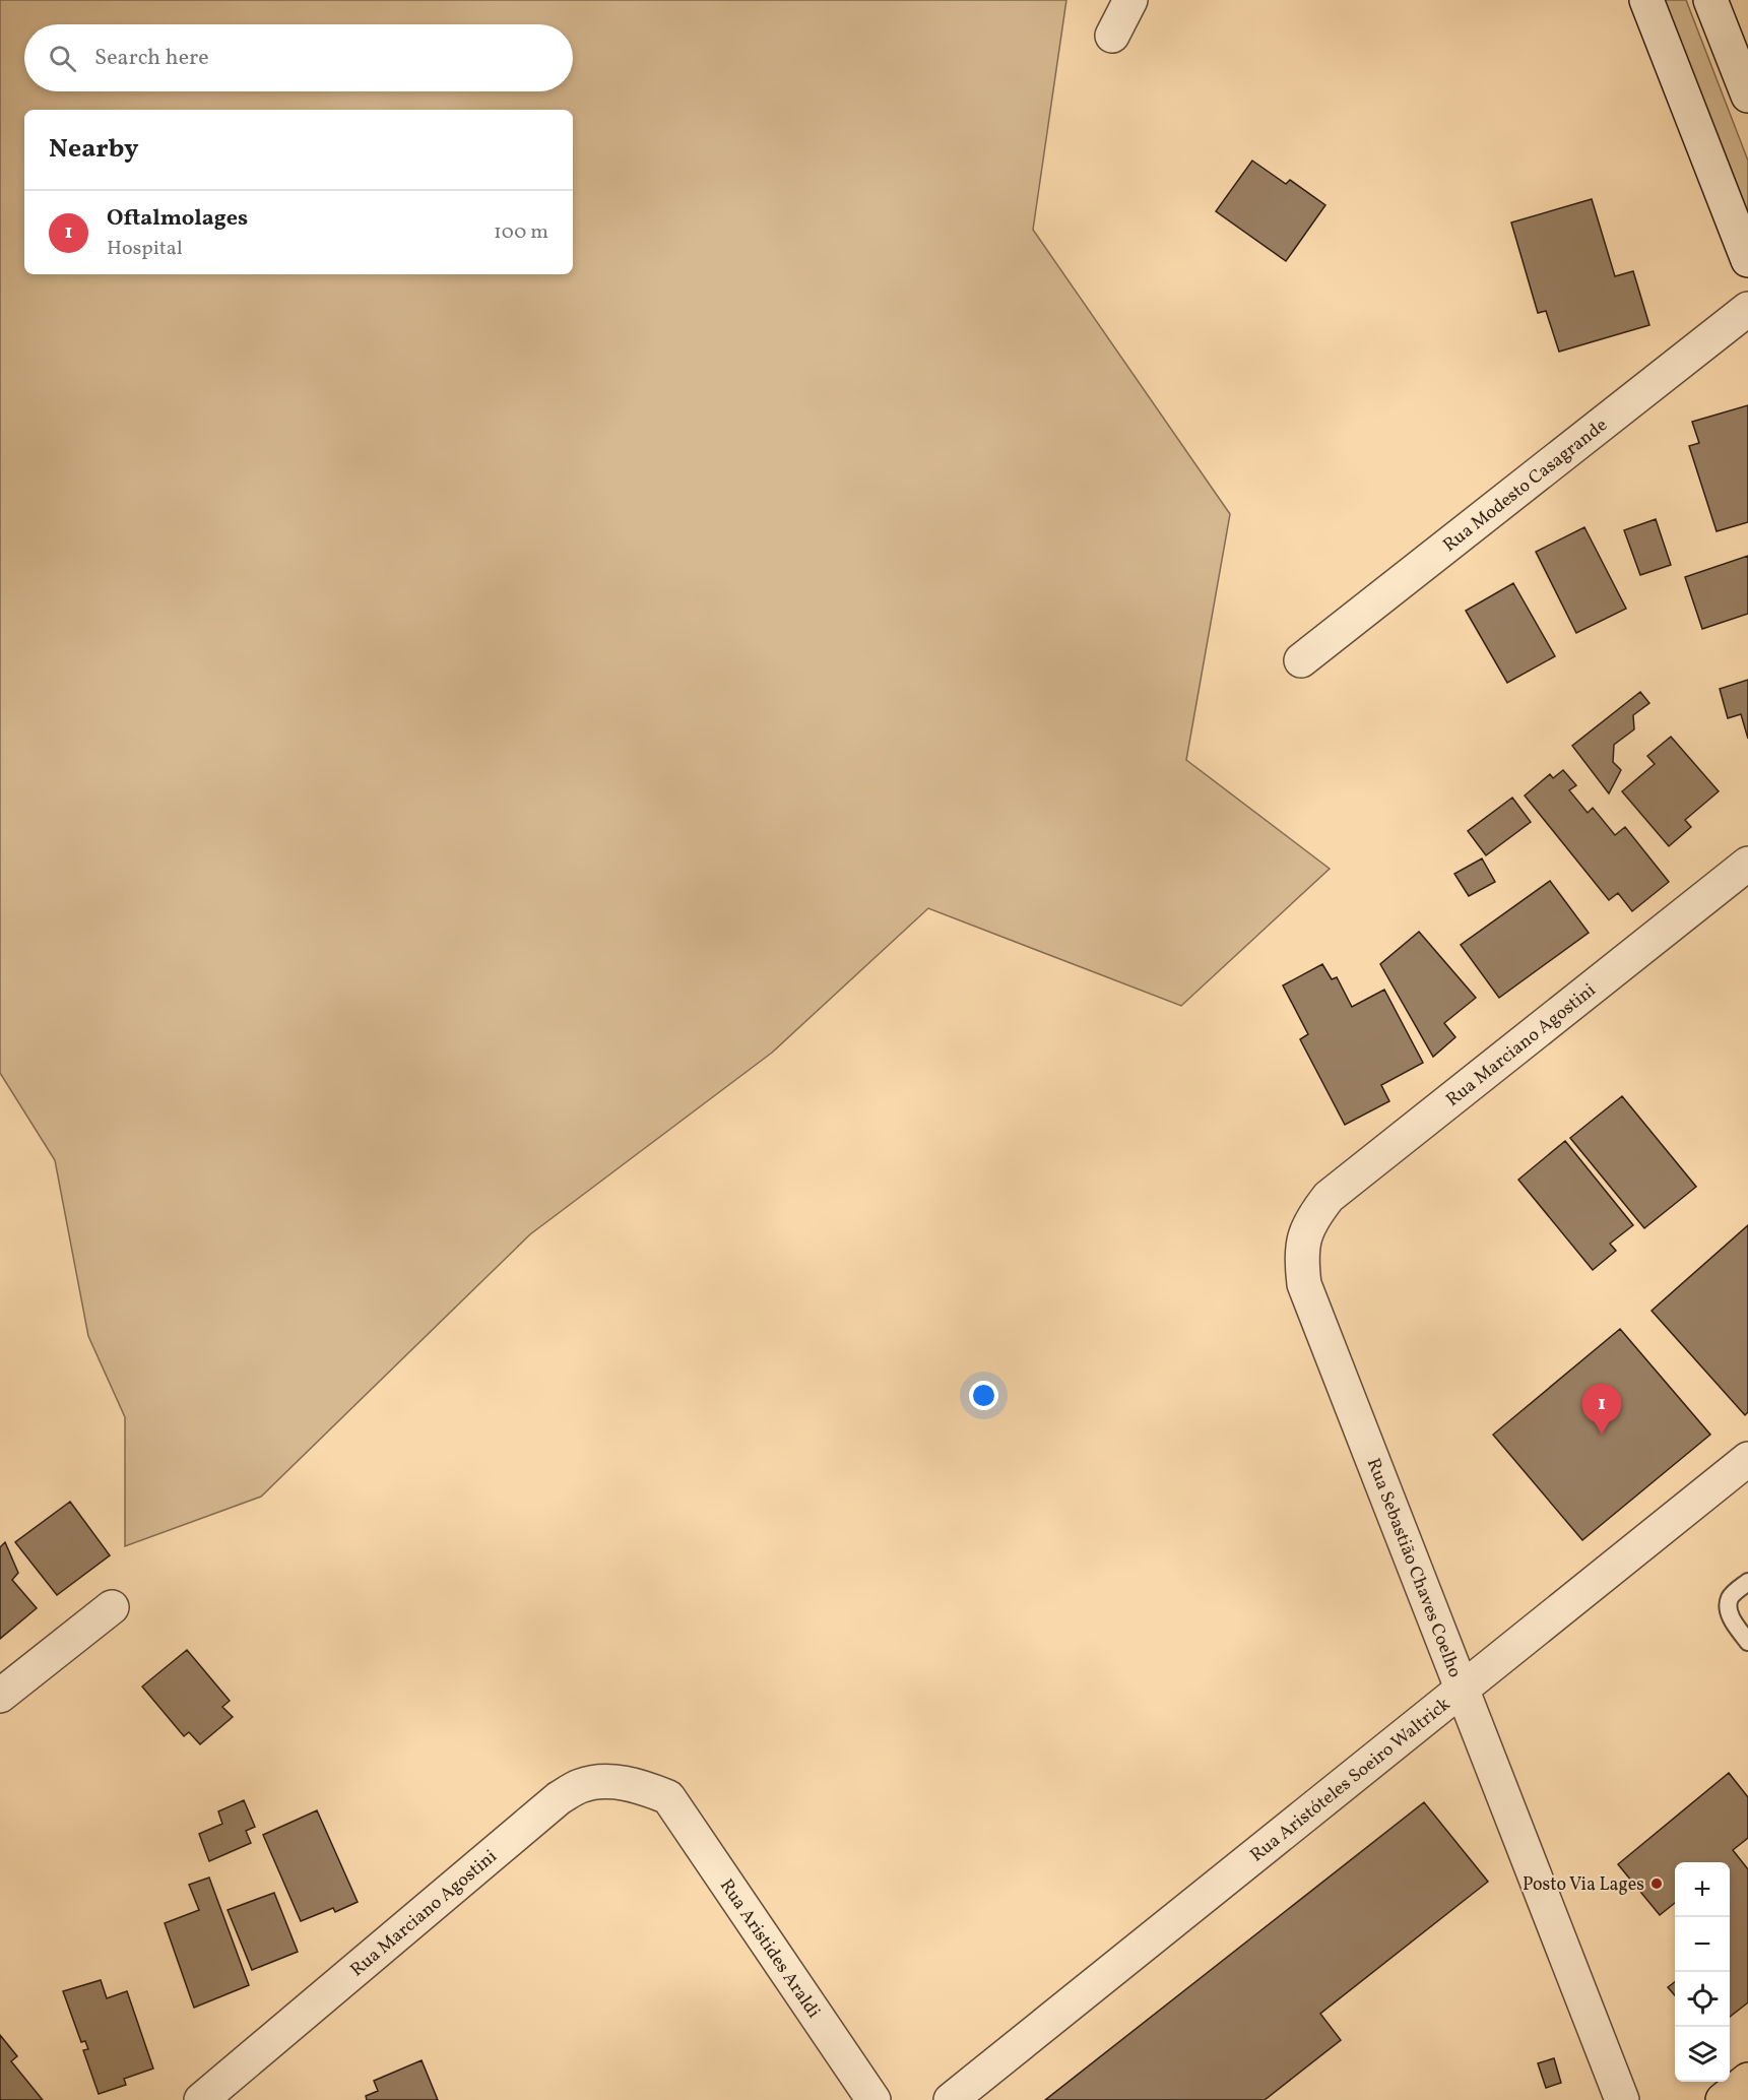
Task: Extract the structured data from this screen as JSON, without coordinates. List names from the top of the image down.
{
  "streets": {
    "street": [
      "Rua Modesto Casagrande",
      "Rua Marciano Agostini",
      "Rua Sebastião Chaves Coelho",
      "Rua Aristóteles Soeiro Waltrick",
      "Rua Aristides Araldi"
    ]
  },
  "crossings": [
    ["Rua Marciano Agostini", "Rua Sebastião Chaves Coelho"],
    ["Rua Marciano Agostini", "Rua Aristides Araldi"],
    ["Rua Sebastião Chaves Coelho", "Rua Aristóteles Soeiro Waltrick"]
  ],
  "places": ["Posto Via Lages"],
  "page": {
    "search": "Search here",
    "heading": "Nearby",
    "list": [
      {
        "mark": "1",
        "name": "Oftalmolages",
        "note": "Hospital",
        "value": "100 m"
      }
    ],
    "pins": "1",
    "map_buttons": ["+", "−"]
  }
}
